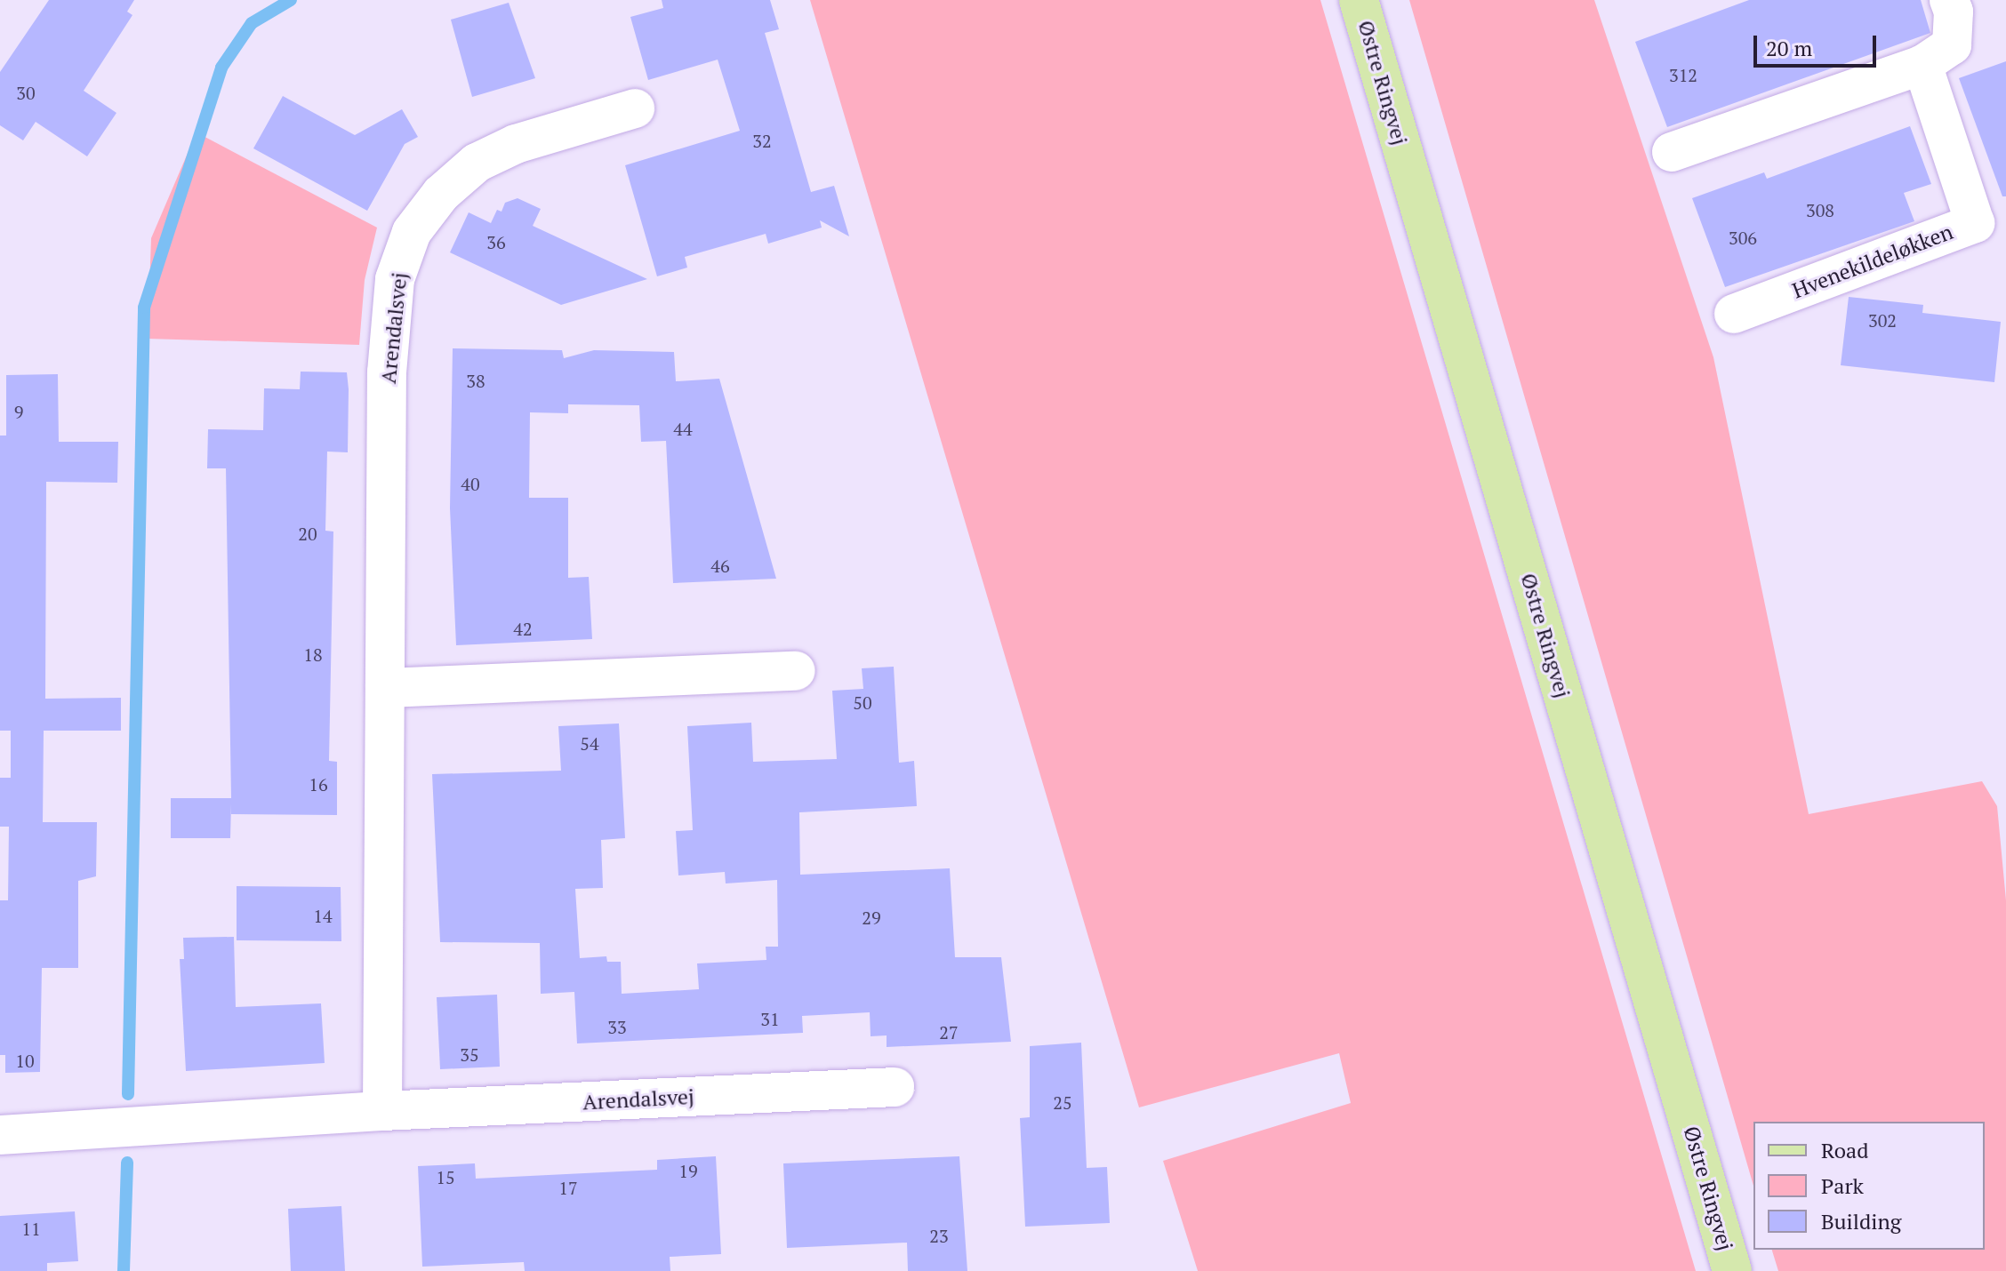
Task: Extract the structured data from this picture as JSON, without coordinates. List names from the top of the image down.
{
  "streets": {
    "main road": ["Østre Ringvej"],
    "street": ["Hvenekildeløkken", "Arendalsvej"]
  },
  "house_numbers": [
    "312",
    "30",
    "32",
    "308",
    "306",
    "36",
    "302",
    "38",
    "9",
    "44",
    "40",
    "20",
    "46",
    "42",
    "18",
    "50",
    "54",
    "16",
    "14",
    "29",
    "31",
    "33",
    "27",
    "35",
    "10",
    "25",
    "19",
    "15",
    "17",
    "11",
    "23"
  ],
  "legend": ["Road", "Park", "Building"],
  "scale_bar": "20 m"
}
